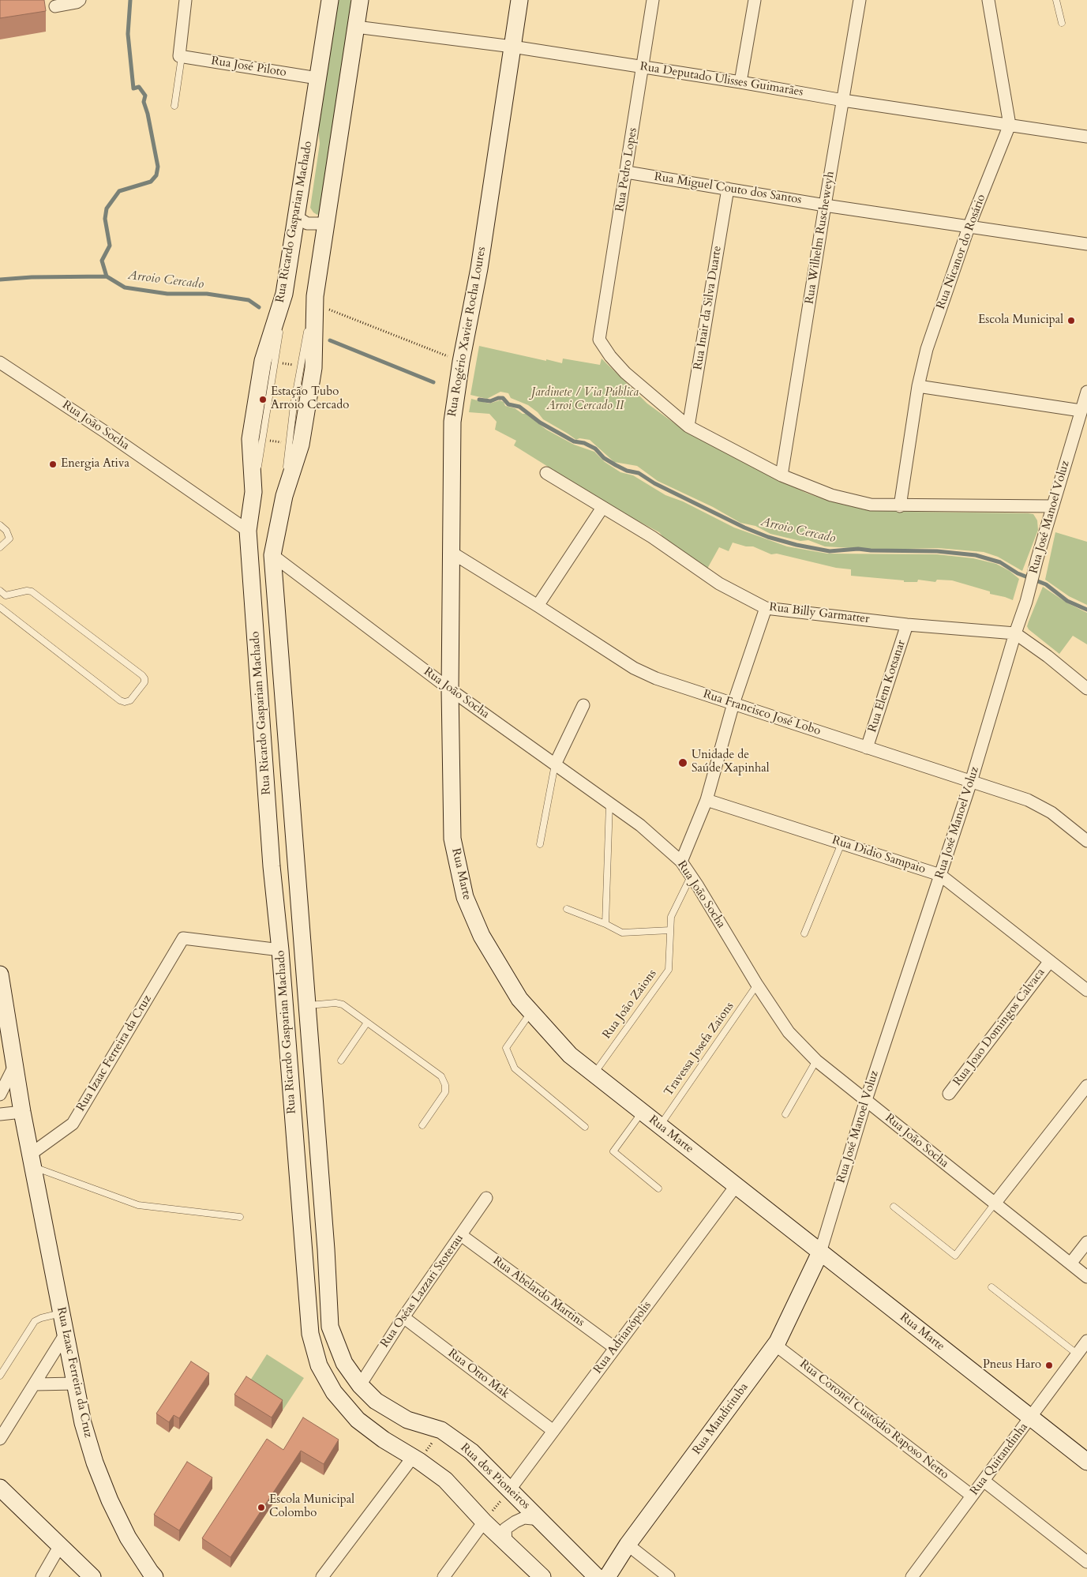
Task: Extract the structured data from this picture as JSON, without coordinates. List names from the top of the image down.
{
  "streets": {
    "street": [
      "Rua José Piloto",
      "Rua Deputado Ulisses Guimarães",
      "Rua Pedro Lopes",
      "Rua Miguel Couto dos Santos",
      "Rua Ricardo Gasparian Machado",
      "Rua Wilhelm Ruscheweyh",
      "Rua Nicanor do Rosário",
      "Rua Inair da Silva Duarte",
      "Rua Rogério Xavier Rocha Loures",
      "Rua João Socha",
      "Rua José Manoel Voluz",
      "Rua Billy Garmatter",
      "Rua Elem Kotsanar",
      "Rua Francisco José Lobo",
      "Rua Didio Sampaio",
      "Rua Marte",
      "Rua Joao Domingos Calvaca",
      "Rua Izaac Ferreira da Cruz",
      "Rua Oséas Lazzari Stoterau",
      "Rua Abelardo Martins",
      "Rua Adrianópolis",
      "Rua Otto Mak",
      "Rua Mandirituba",
      "Rua Coronel Custódio Raposo Netto",
      "Rua Quitandinha",
      "Rua dos Pioneiros"
    ],
    "lane": ["Rua João Zaions", "Travessa Josefa Zaions"]
  },
  "crossings": [
    ["Rua José Piloto", "Rua Ricardo Gasparian Machado"],
    ["Rua Deputado Ulisses Guimarães", "Rua Pedro Lopes"],
    ["Rua Deputado Ulisses Guimarães", "Rua Ricardo Gasparian Machado"],
    ["Rua Deputado Ulisses Guimarães", "Rua Wilhelm Ruscheweyh"],
    ["Rua Deputado Ulisses Guimarães", "Rua Nicanor do Rosário"],
    ["Rua Deputado Ulisses Guimarães", "Rua Rogério Xavier Rocha Loures"],
    ["Rua Pedro Lopes", "Rua Miguel Couto dos Santos"],
    ["Rua Pedro Lopes", "Rua Inair da Silva Duarte"],
    ["Rua Miguel Couto dos Santos", "Rua Wilhelm Ruscheweyh"],
    ["Rua Miguel Couto dos Santos", "Rua Nicanor do Rosário"],
    ["Rua Miguel Couto dos Santos", "Rua Inair da Silva Duarte"],
    ["Rua Ricardo Gasparian Machado", "Rua João Socha"],
    ["Rua Ricardo Gasparian Machado", "Rua Izaac Ferreira da Cruz"],
    ["Rua Ricardo Gasparian Machado", "Rua Oséas Lazzari Stoterau"],
    ["Rua Ricardo Gasparian Machado", "Rua dos Pioneiros"],
    ["Rua Rogério Xavier Rocha Loures", "Rua João Socha"],
    ["Rua Rogério Xavier Rocha Loures", "Rua Francisco José Lobo"],
    ["Rua Rogério Xavier Rocha Loures", "Rua Marte"],
    ["Rua João Socha", "Rua José Manoel Voluz"],
    ["Rua João Socha", "Rua Marte"],
    ["Rua João Socha", "Rua João Zaions"],
    ["Rua João Socha", "Travessa Josefa Zaions"],
    ["Rua José Manoel Voluz", "Rua Billy Garmatter"],
    ["Rua José Manoel Voluz", "Rua Francisco José Lobo"],
    ["Rua José Manoel Voluz", "Rua Didio Sampaio"],
    ["Rua José Manoel Voluz", "Rua Marte"],
    ["Rua José Manoel Voluz", "Rua Mandirituba"],
    ["Rua Billy Garmatter", "Rua Elem Kotsanar"],
    ["Rua Elem Kotsanar", "Rua Francisco José Lobo"],
    ["Rua Didio Sampaio", "Rua Joao Domingos Calvaca"],
    ["Rua Marte", "Rua João Zaions"],
    ["Rua Marte", "Travessa Josefa Zaions"],
    ["Rua Marte", "Rua Adrianópolis"],
    ["Rua Marte", "Rua Mandirituba"],
    ["Rua Marte", "Rua Quitandinha"],
    ["Rua Oséas Lazzari Stoterau", "Rua Abelardo Martins"],
    ["Rua Oséas Lazzari Stoterau", "Rua Otto Mak"],
    ["Rua Abelardo Martins", "Rua Adrianópolis"],
    ["Rua Adrianópolis", "Rua Otto Mak"],
    ["Rua Adrianópolis", "Rua dos Pioneiros"],
    ["Rua Mandirituba", "Rua Coronel Custódio Raposo Netto"],
    ["Rua Coronel Custódio Raposo Netto", "Rua Quitandinha"]
  ],
  "water": ["Arroio Cercado"],
  "parks": ["Jardinete / Via Pública Arroi Cercado II"],
  "places": [
    "Escola Municipal",
    "Estação Tubo Arroio Cercado",
    "Energia Ativa",
    "Unidade de Saúde Xapinhal",
    "Pneus Haro",
    "Escola Municipal Colombo"
  ]
}
